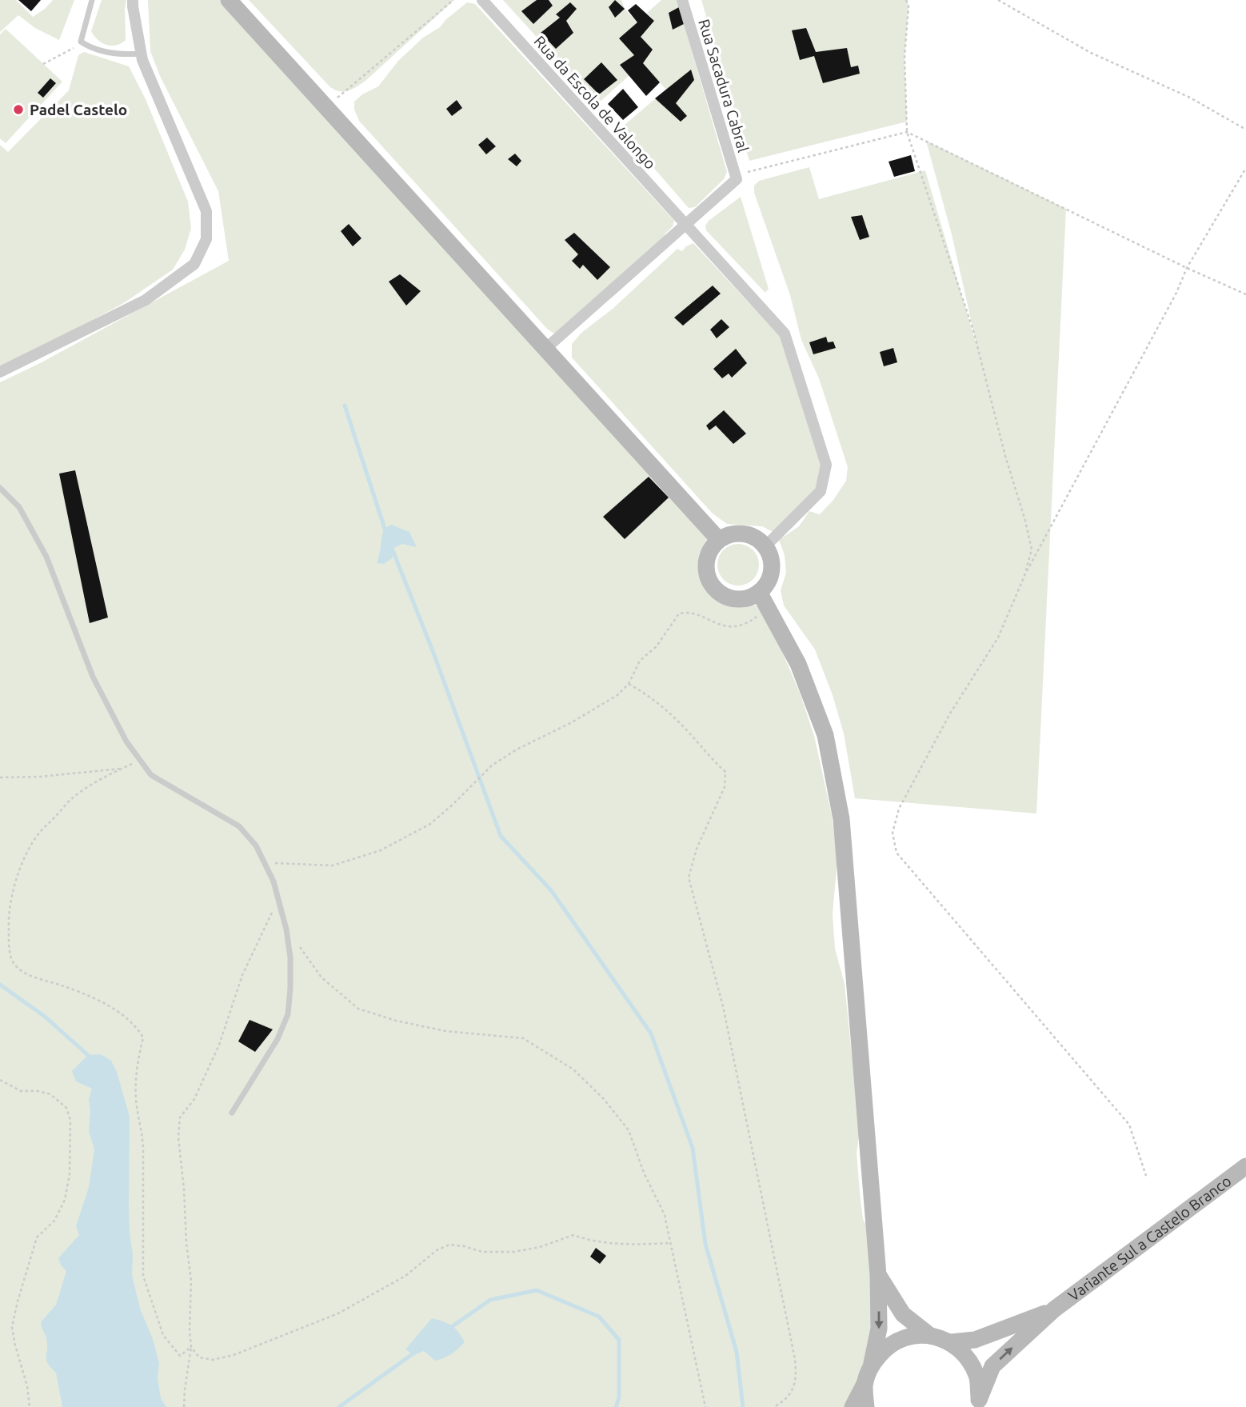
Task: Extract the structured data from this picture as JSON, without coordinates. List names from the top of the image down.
{
  "streets": {
    "street": ["Rua Sacadura Cabral", "Rua da Escola de Valongo", "Variante Sul a Castelo Branco"]
  },
  "places": ["Padel Castelo"]
}
